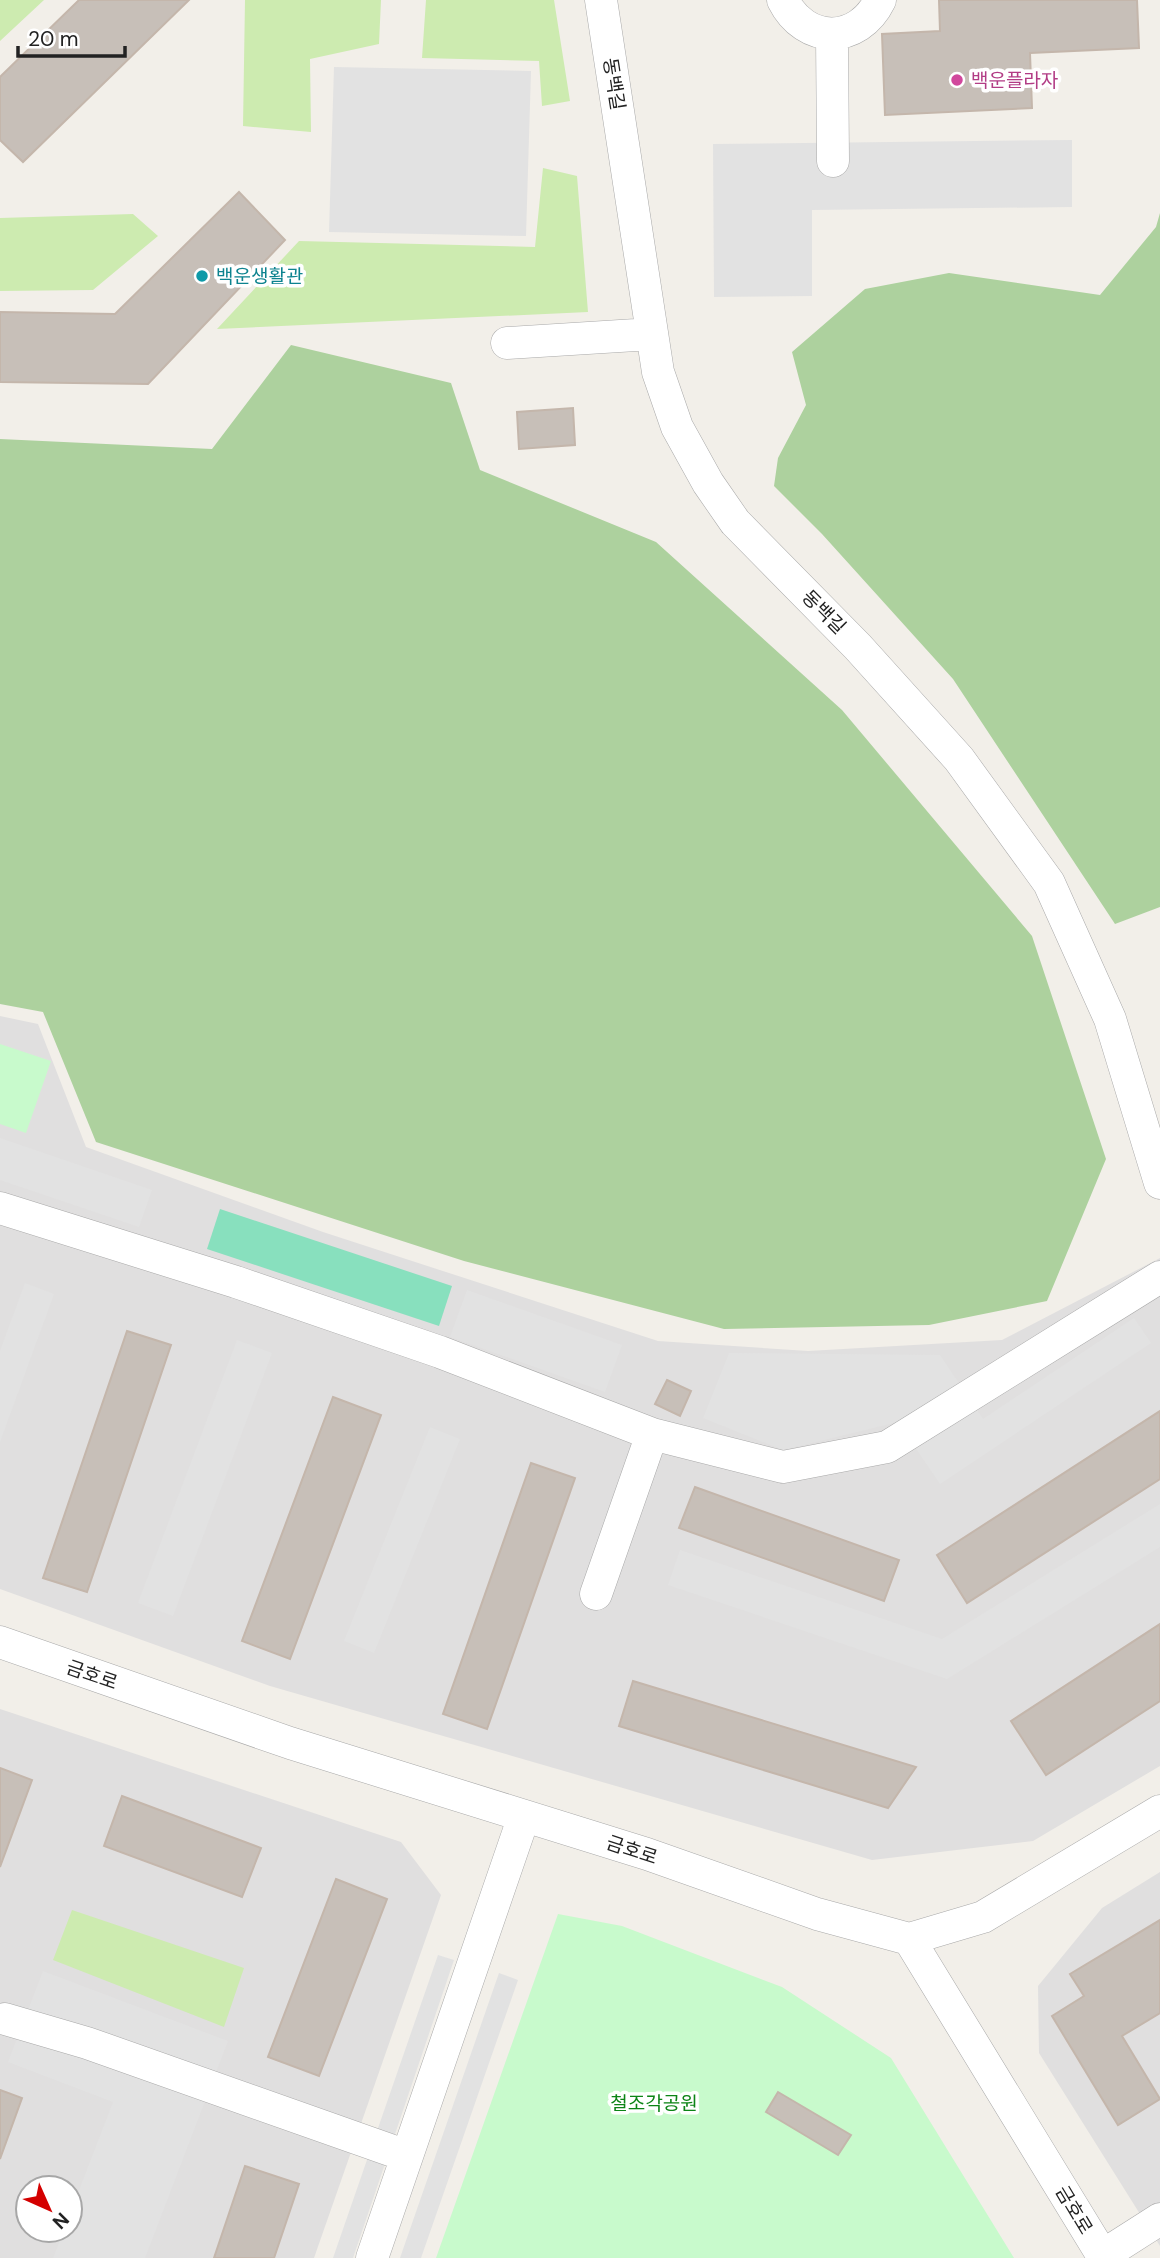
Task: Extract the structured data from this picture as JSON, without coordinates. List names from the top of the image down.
{
  "streets": {
    "street": ["동백길", "금호로"]
  },
  "parks": ["철조각공원"],
  "places": ["백운플라자", "백운생활관"],
  "scale_bar": "20 m",
  "north": "bottom right"
}
